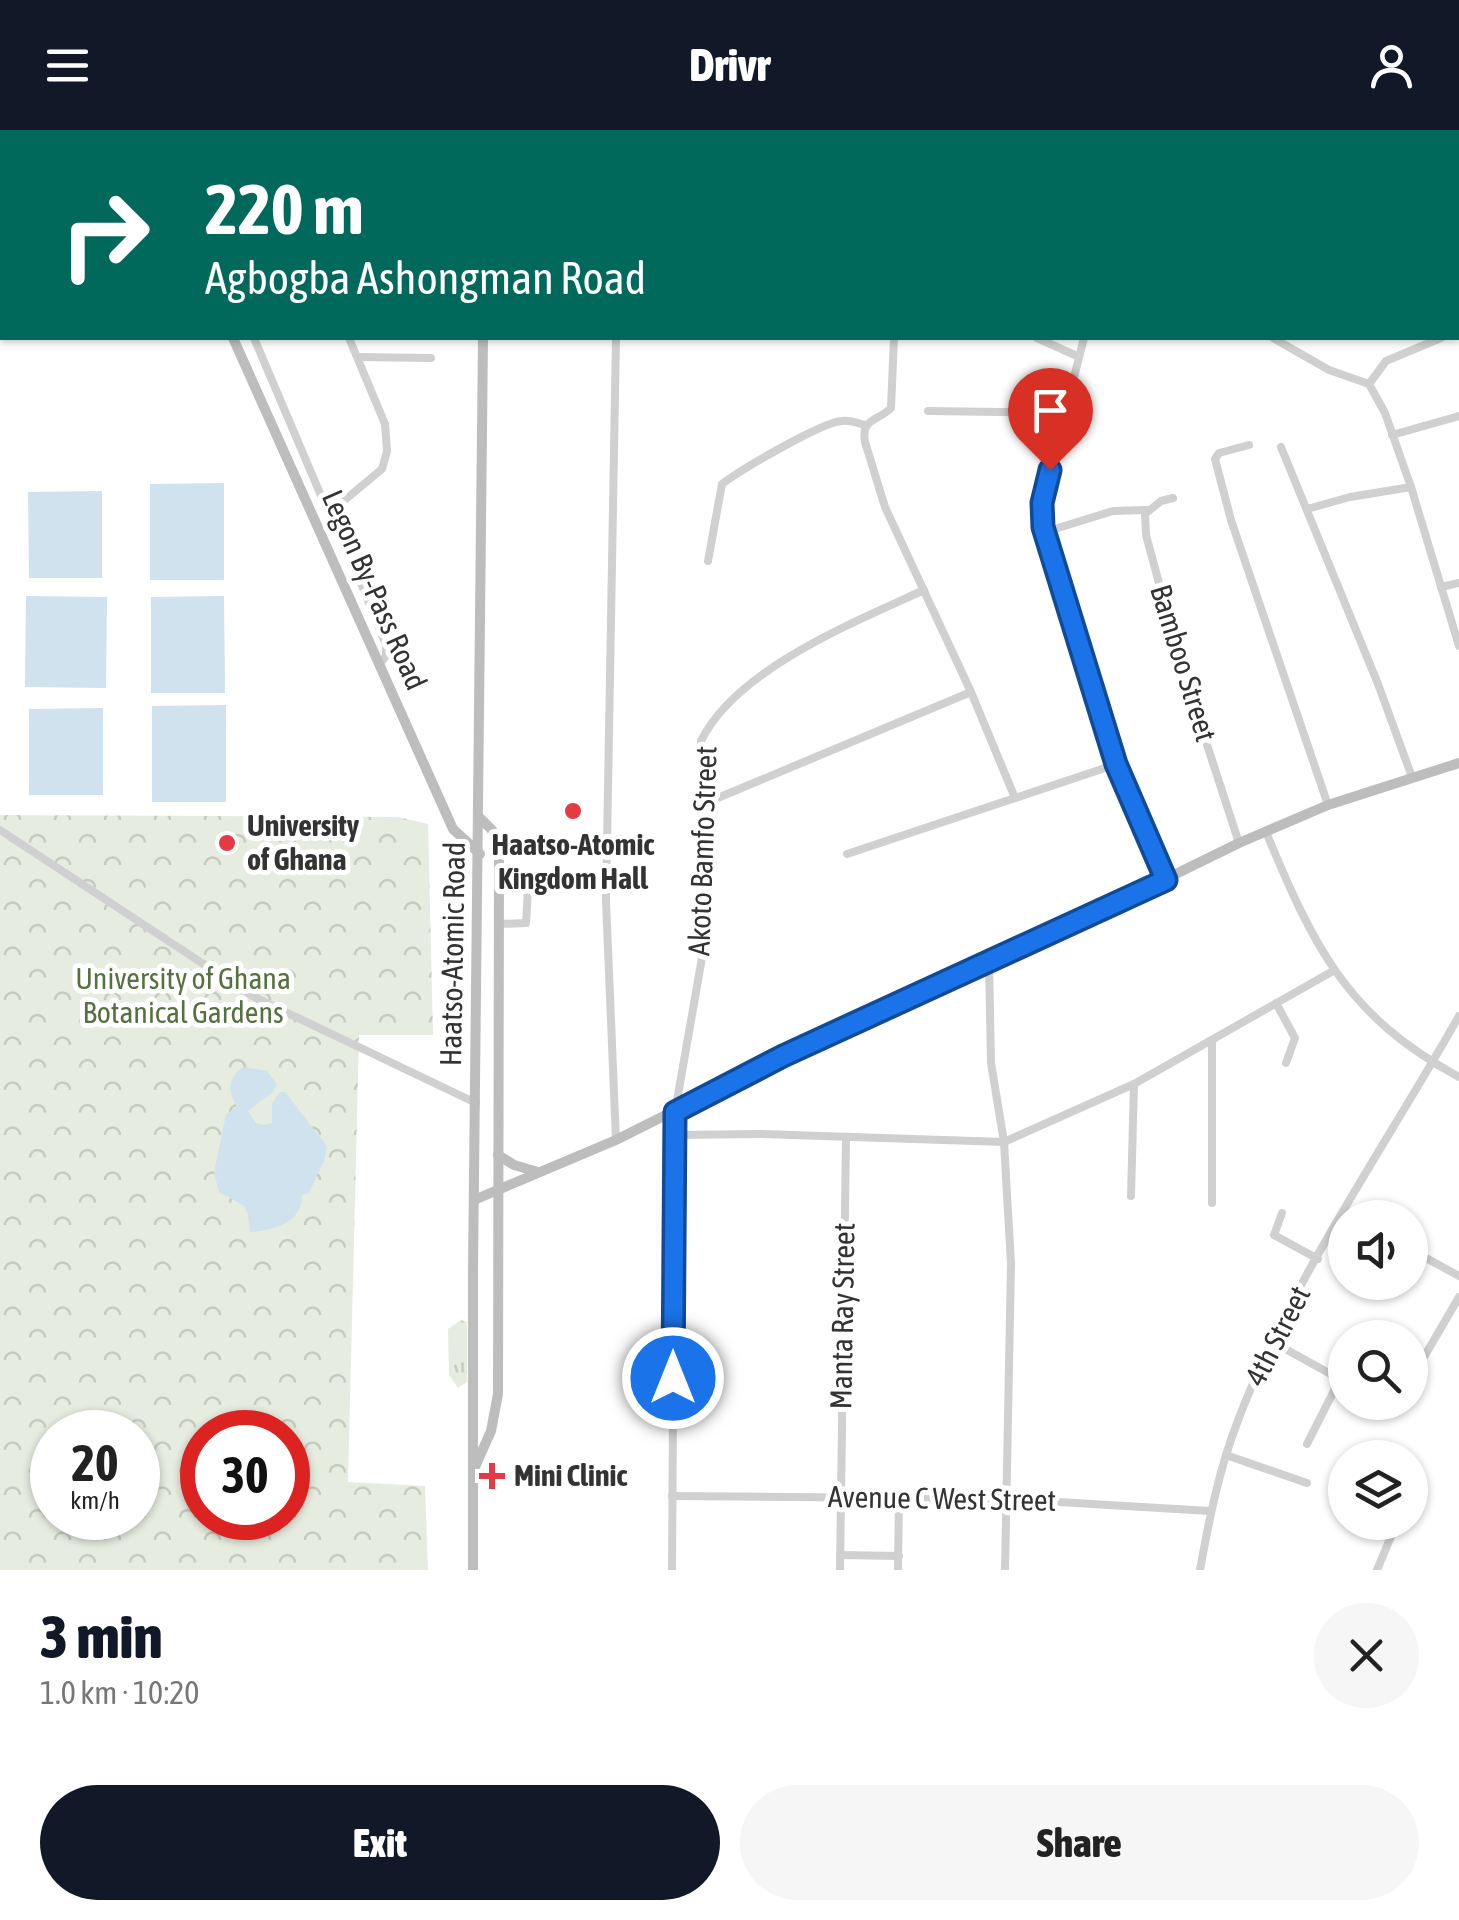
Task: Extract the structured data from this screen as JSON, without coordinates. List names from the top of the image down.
{
  "streets": {
    "street": [
      "Legon By-Pass Road",
      "Bamboo Street",
      "Akoto Bamfo Street",
      "Haatso-Atomic Road",
      "Manta Ray Street",
      "4th Street",
      "Avenue C West Street"
    ]
  },
  "crossings": [
    ["Legon By-Pass Road", "Haatso-Atomic Road"],
    ["Akoto Bamfo Street", "Avenue C West Street"],
    ["Manta Ray Street", "Avenue C West Street"],
    ["4th Street", "Avenue C West Street"]
  ],
  "parks": ["University of Ghana Botanical Gardens"],
  "places": {
    "other": ["Haatso-Atomic Kingdom Hall", "University of Ghana"],
    "health": ["Mini Clinic"]
  },
  "page": {
    "header": "Drivr",
    "turn": ["220 m", "Agbogba Ashongman Road"],
    "speed": "20 km/h",
    "limit": "30",
    "heading": ["3 min", "1.0 km · 10:20"],
    "buttons": ["Exit", "Share"]
  }
}
